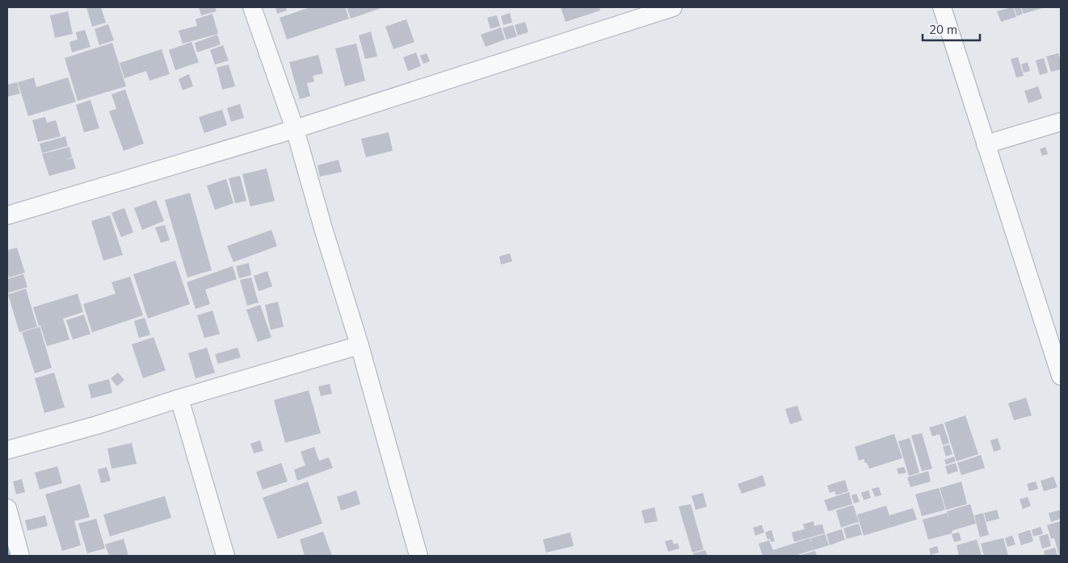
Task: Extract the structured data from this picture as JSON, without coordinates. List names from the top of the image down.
{
  "scale_bar": "20 m"
}
